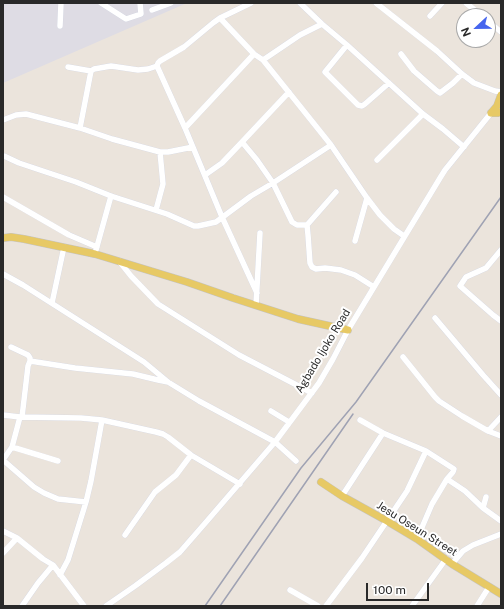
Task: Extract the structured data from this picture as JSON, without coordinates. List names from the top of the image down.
{
  "streets": {
    "main road": ["Agbado Ijoko Road", "Jesu Oseun Street"]
  },
  "scale_bar": "100 m",
  "north": "left"
}
